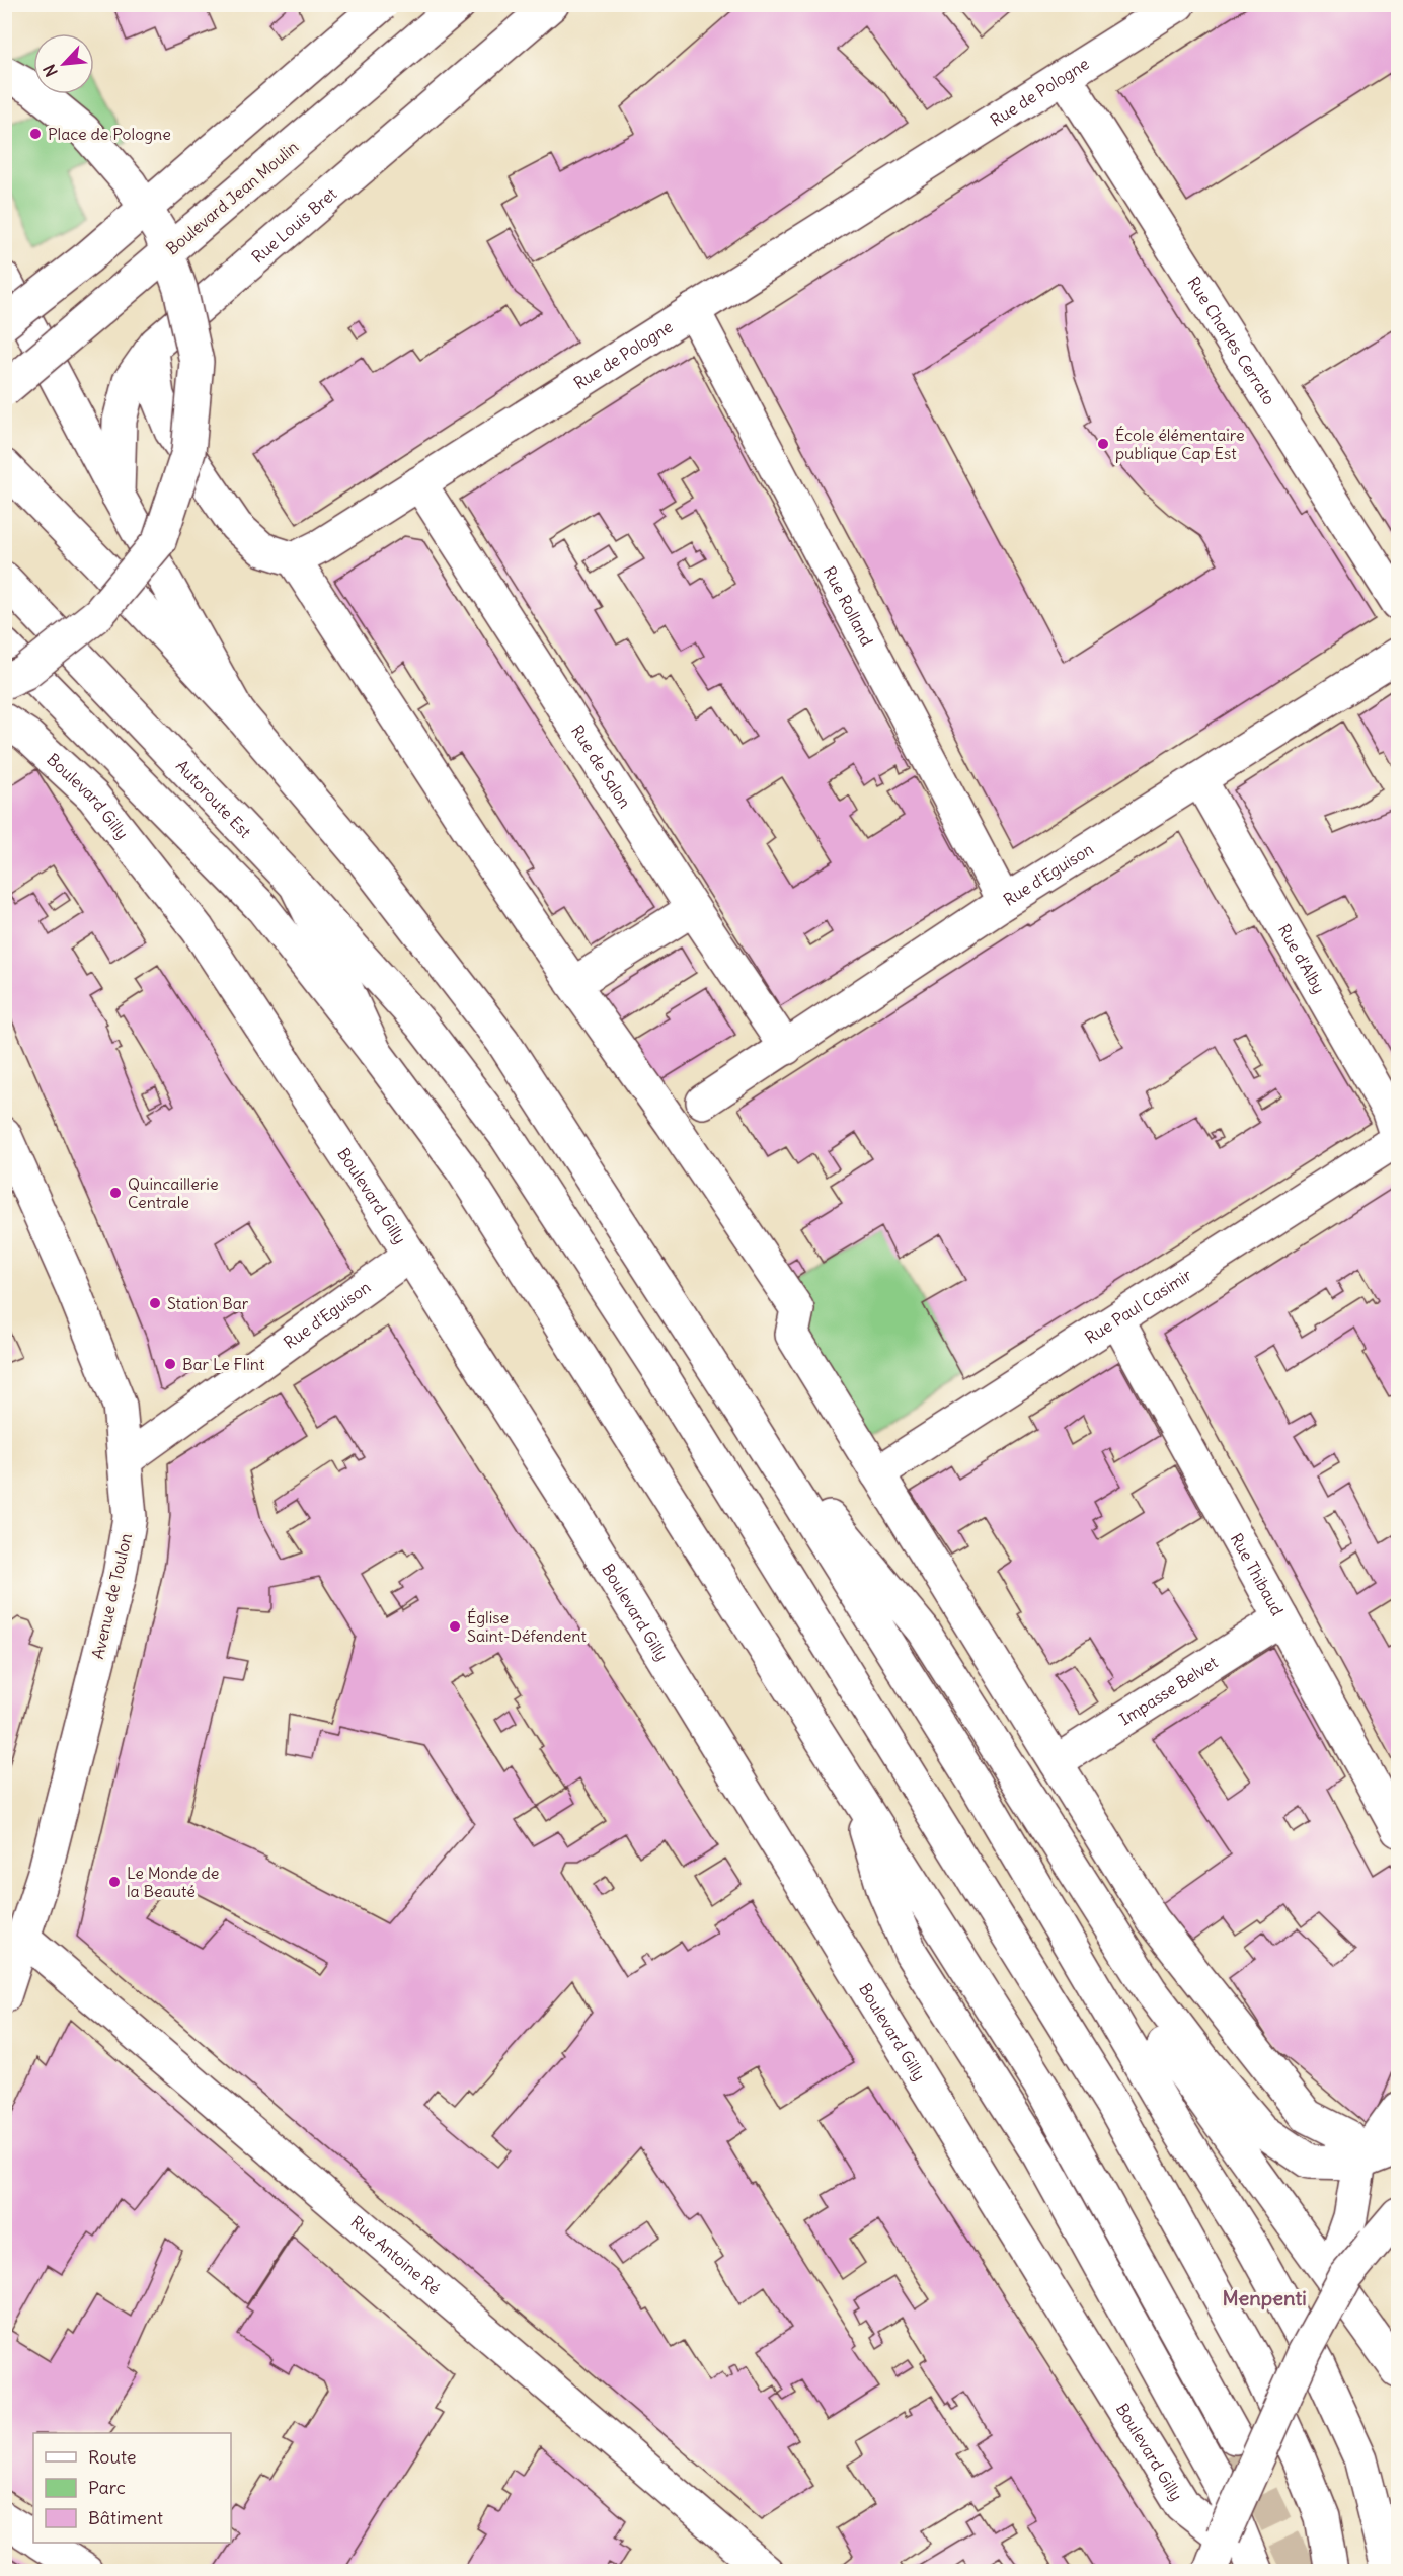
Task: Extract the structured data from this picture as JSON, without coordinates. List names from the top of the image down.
{
  "streets": {
    "main road": [
      "Rue de Pologne",
      "Boulevard Jean Moulin",
      "Rue Louis Bret",
      "Rue Charles Cerrato",
      "Rue Rolland",
      "Rue de Salon",
      "Boulevard Gilly",
      "Autoroute Est",
      "Rue d'Eguison",
      "Rue d'Alby",
      "Rue Paul Casimir",
      "Rue Thibaud",
      "Avenue de Toulon",
      "Impasse Belvet",
      "Rue Antoine Ré"
    ]
  },
  "crossings": [
    ["Rue de Pologne", "Rue Charles Cerrato"],
    ["Rue de Pologne", "Rue Rolland"],
    ["Rue de Pologne", "Rue de Salon"],
    ["Rue Rolland", "Rue d'Eguison"],
    ["Rue de Salon", "Rue d'Eguison"],
    ["Boulevard Gilly", "Rue d'Eguison"],
    ["Rue d'Eguison", "Rue d'Alby"],
    ["Rue d'Eguison", "Avenue de Toulon"],
    ["Rue d'Alby", "Rue Paul Casimir"],
    ["Rue Paul Casimir", "Rue Thibaud"],
    ["Rue Thibaud", "Impasse Belvet"],
    ["Avenue de Toulon", "Rue Antoine Ré"]
  ],
  "districts": ["Menpenti"],
  "places": [
    "Place de Pologne",
    "École élémentaire publique Cap Est",
    "Quincaillerie Centrale",
    "Station Bar",
    "Bar Le Flint",
    "Église Saint-Défendent",
    "Le Monde de la Beauté"
  ],
  "legend": ["Route", "Parc", "Bâtiment"],
  "north": "bottom left"
}
